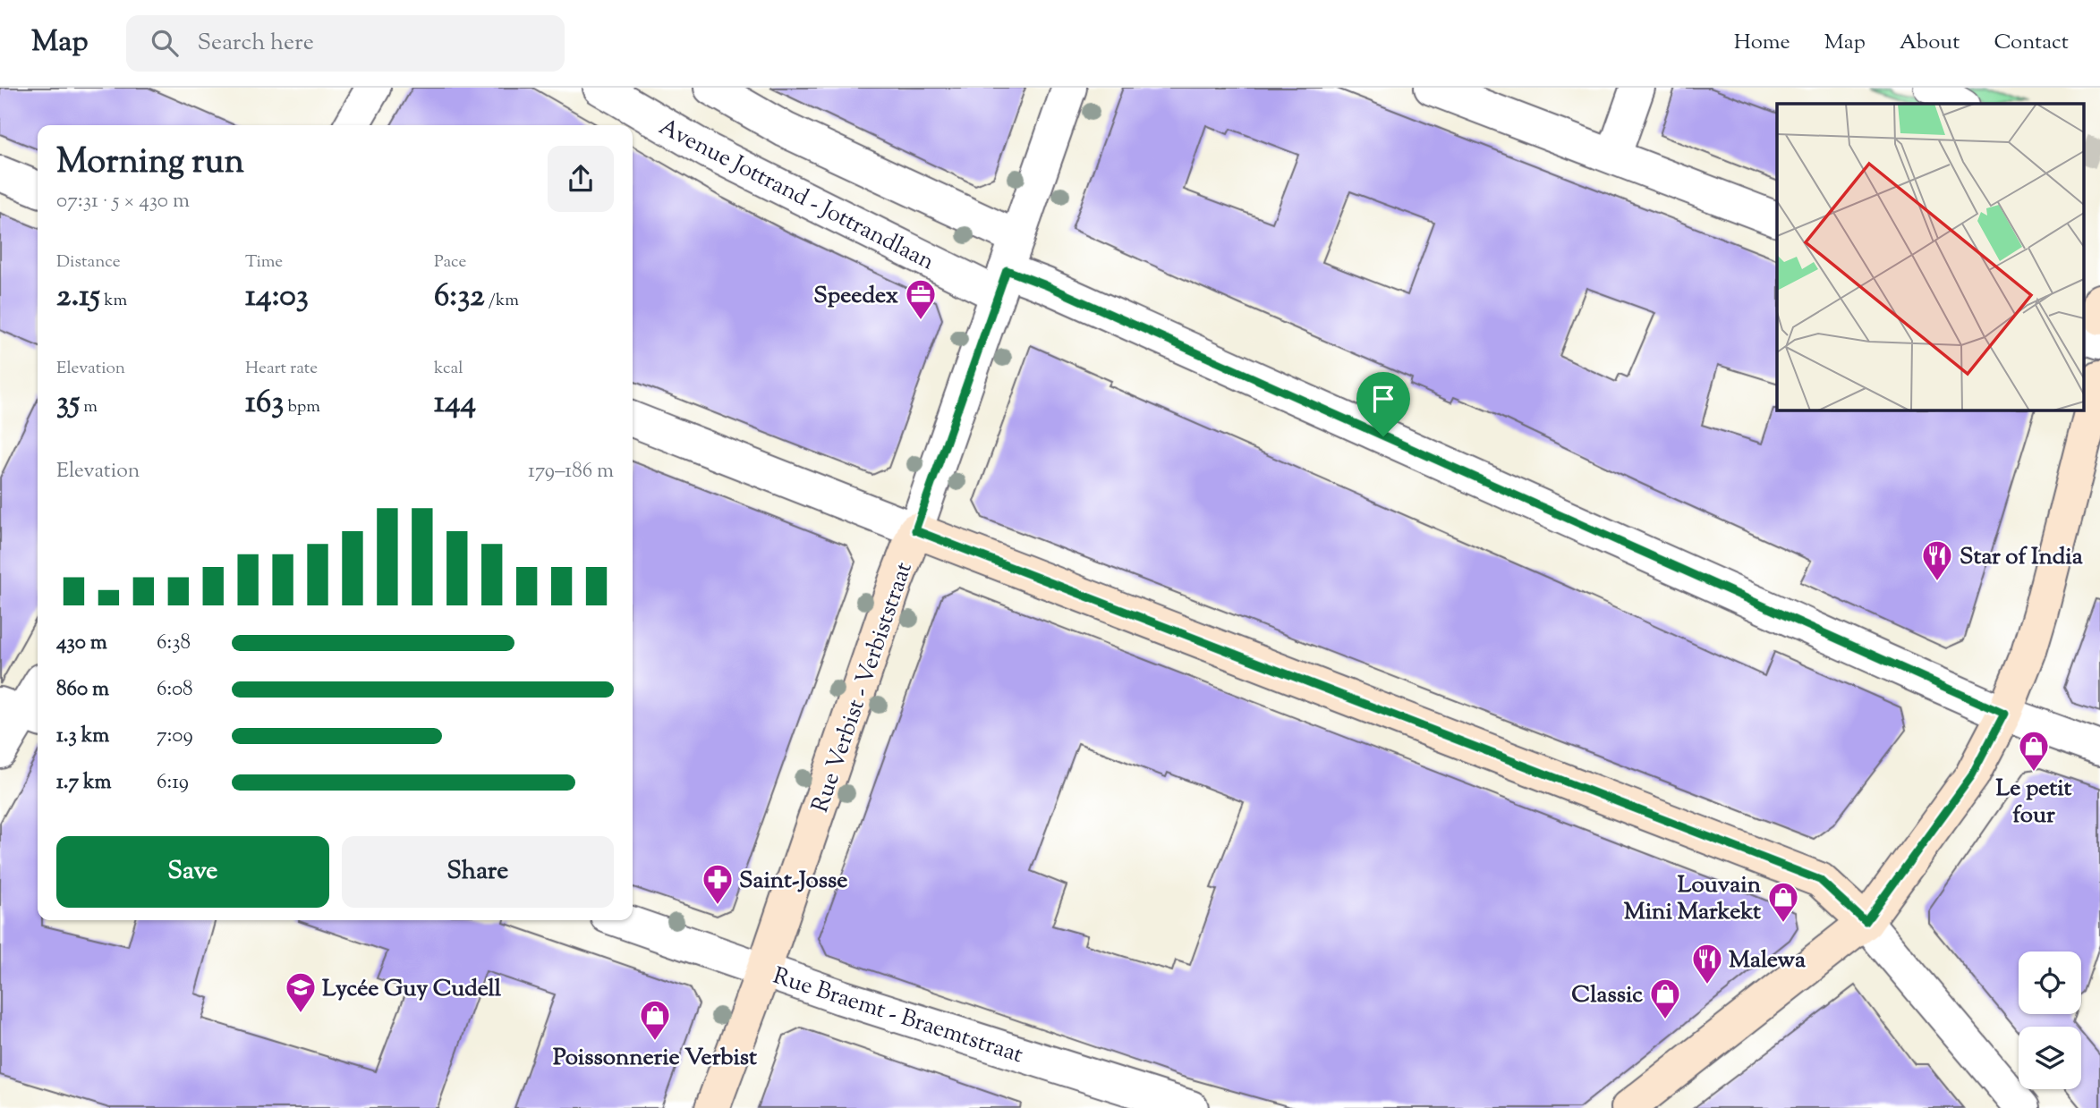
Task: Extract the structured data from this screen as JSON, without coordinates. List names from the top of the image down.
{
  "streets": {
    "main road": ["Rue Verbist - Verbiststraat"],
    "street": ["Avenue Jottrand - Jottrandlaan", "Rue Braemt - Braemtstraat"]
  },
  "crossings": [
    ["Avenue Jottrand - Jottrandlaan", "Rue Verbist - Verbiststraat"],
    ["Rue Verbist - Verbiststraat", "Rue Braemt - Braemtstraat"]
  ],
  "places": {
    "office": ["Speedex"],
    "restaurant": ["Star of India", "Malewa"],
    "shop": [
      "Le petit four",
      "Louvain Mini Markekt",
      "Classic",
      "Poissonnerie Verbist"
    ],
    "pharmacy": ["Saint-Josse"],
    "school or university": ["Lycée Guy Cudell"]
  },
  "page": {
    "header": "Map",
    "search": "Search here",
    "nav": [
      "Home",
      "Map",
      "About",
      "Contact"
    ],
    "heading": ["Morning run", "07:31 · 5 × 430 m"],
    "stats": [
      ["Distance", "2.15 km"],
      ["Time", "14:03"],
      ["Pace", "6:32 /km"],
      ["Elevation", "35 m"],
      ["Heart rate", "163 bpm"],
      ["kcal", "144"]
    ],
    "chart": ["Elevation", "179–186 m"],
    "list": [
      {
        "name": "430 m",
        "note": "6:38"
      },
      {
        "name": "860 m",
        "note": "6:08"
      },
      {
        "name": "1.3 km",
        "note": "7:09"
      },
      {
        "name": "1.7 km",
        "note": "6:19"
      }
    ],
    "buttons": ["Save", "Share"]
  }
}
